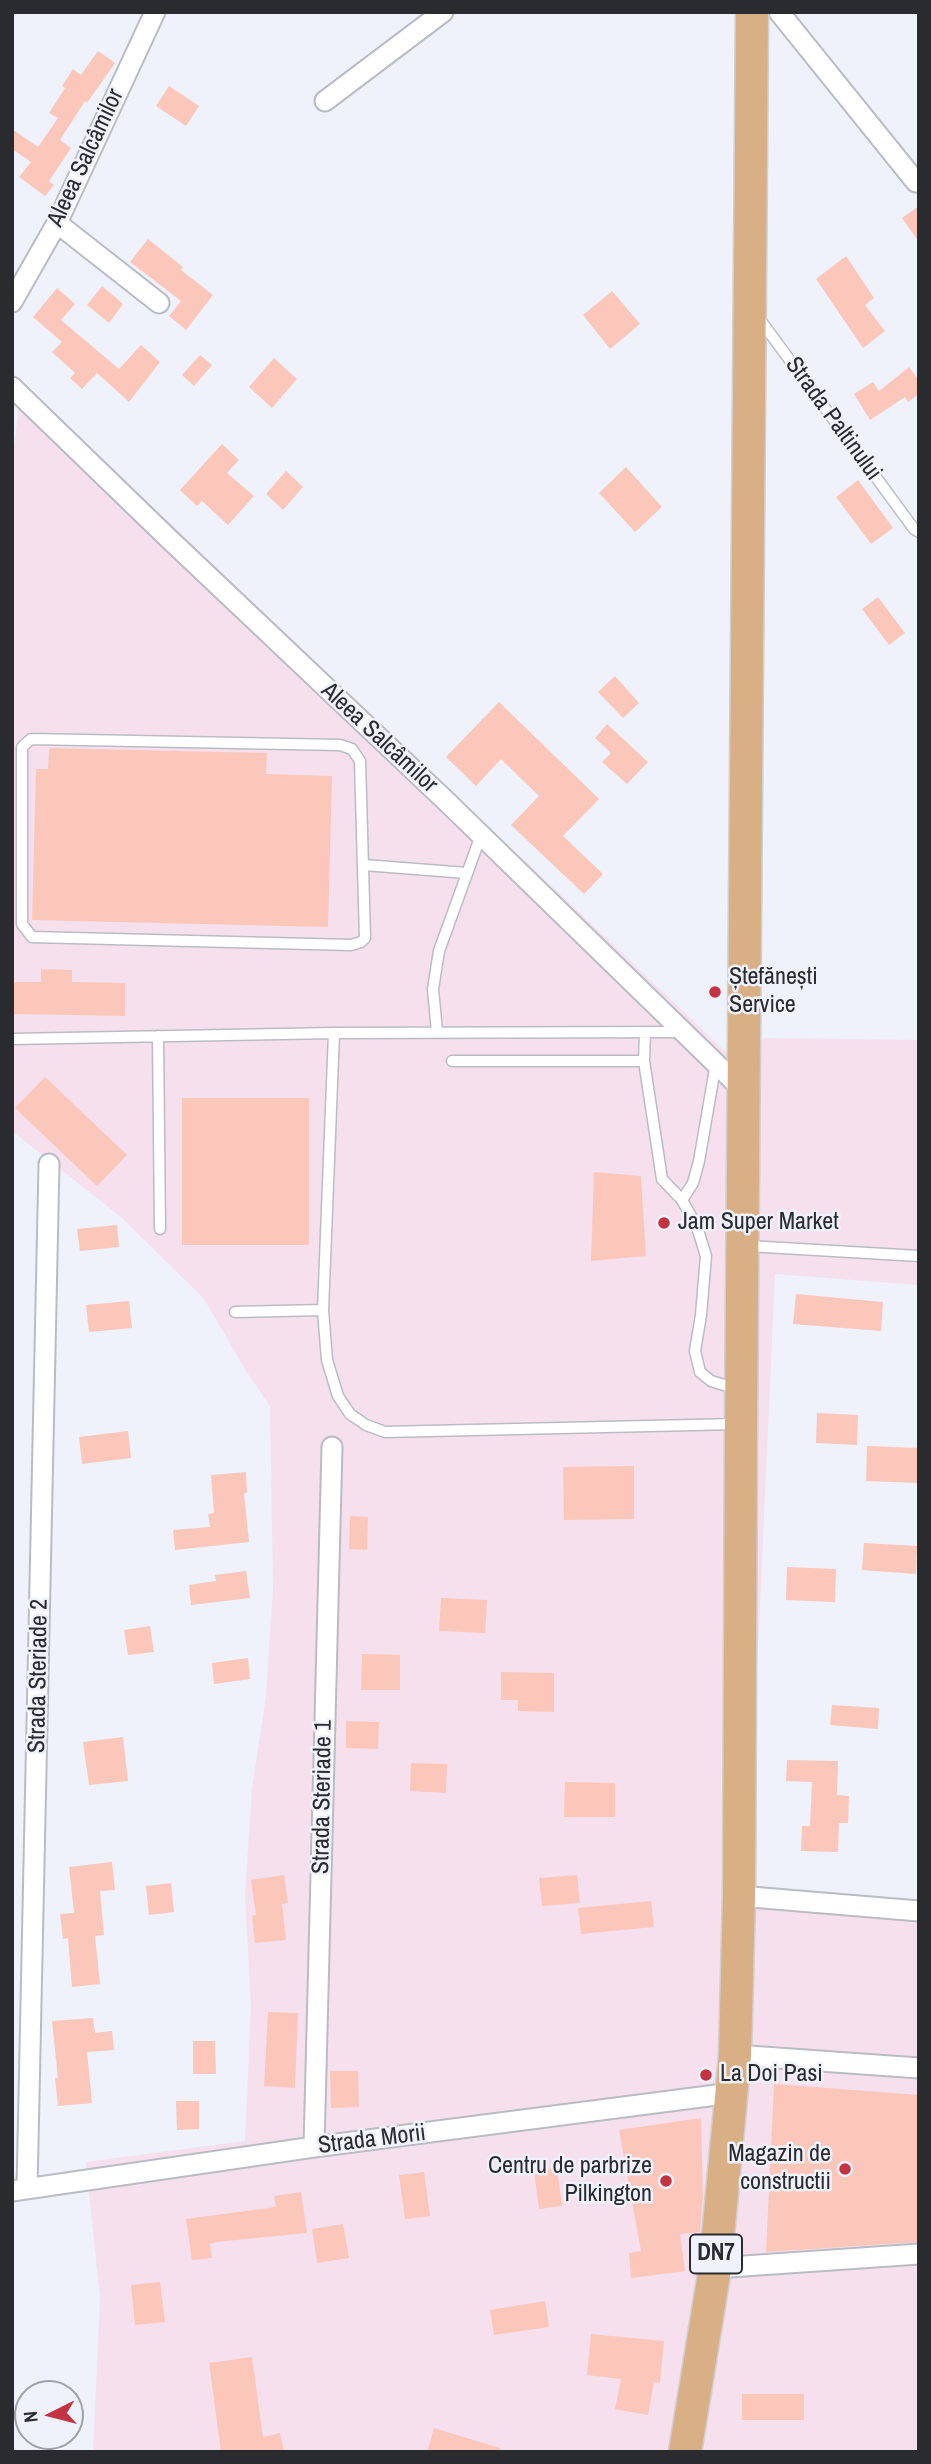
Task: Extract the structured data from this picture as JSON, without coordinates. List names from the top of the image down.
{
  "streets": {
    "main road": ["DN7"],
    "street": [
      "Aleea Salcâmilor",
      "Strada Steriade 2",
      "Strada Steriade 1",
      "Strada Morii"
    ],
    "lane": ["Strada Paltinului"]
  },
  "crossings": [
    ["Aleea Salcâmilor", "DN7"],
    ["Strada Paltinului", "DN7"],
    ["Strada Steriade 2", "Strada Morii"],
    ["Strada Steriade 1", "Strada Morii"],
    ["Strada Morii", "DN7"]
  ],
  "places": [
    "Ștefănești Service",
    "Jam Super Market",
    "La Doi Pasi",
    "Magazin de constructii",
    "Centru de parbrize Pilkington"
  ],
  "north": "left"
}
